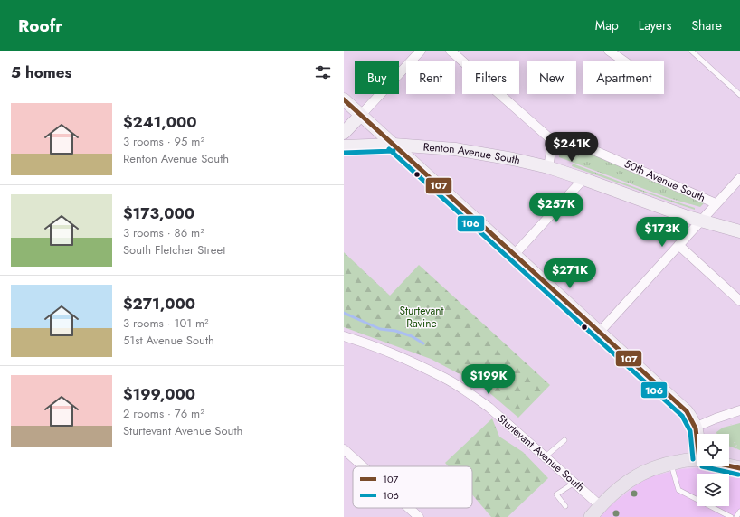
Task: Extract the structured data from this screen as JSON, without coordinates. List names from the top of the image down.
{
  "streets": {
    "street": ["Renton Avenue South", "50th Avenue South", "Sturtevant Avenue South"]
  },
  "parks": ["Sturtevant Ravine"],
  "lines": ["transit line 107", "transit line 106"],
  "legend": ["107", "106"],
  "page": {
    "header": "Roofr",
    "nav": ["Map", "Layers", "Share"],
    "heading": "5 homes",
    "chip": [
      "Buy",
      "Rent",
      "Filters",
      "New",
      "Apartment"
    ],
    "list": [
      {
        "name": "$241,000",
        "note": "3 rooms · 95 m² · Renton Avenue South"
      },
      {
        "name": "$173,000",
        "note": "3 rooms · 86 m² · South Fletcher Street"
      },
      {
        "name": "$271,000",
        "note": "3 rooms · 101 m² · 51st Avenue South"
      },
      {
        "name": "$199,000",
        "note": "2 rooms · 76 m² · Sturtevant Avenue South"
      }
    ],
    "price": [
      "$241K",
      "$257K",
      "$173K",
      "$271K",
      "$199K"
    ]
  }
}
